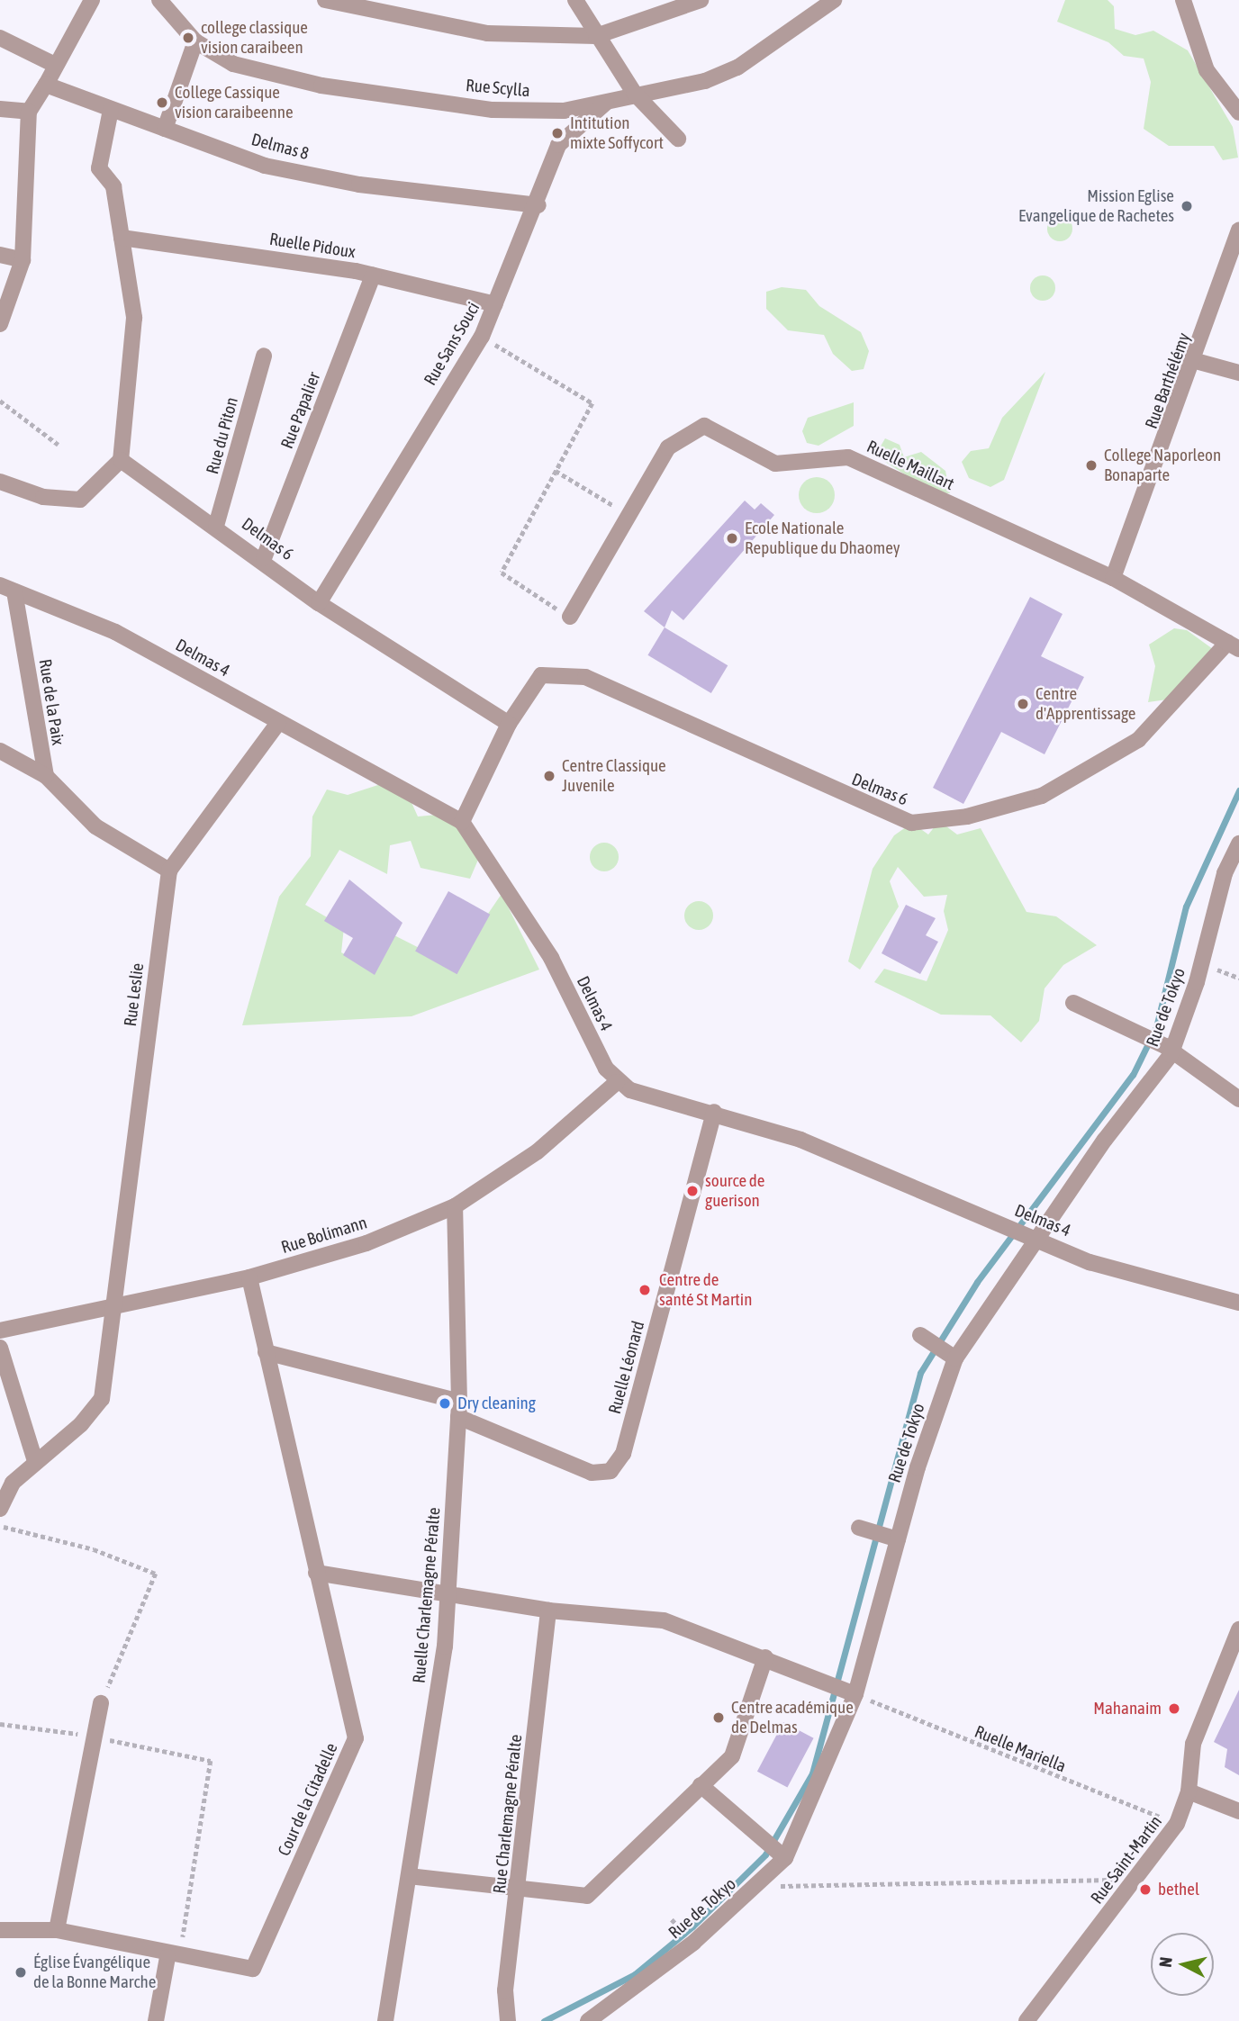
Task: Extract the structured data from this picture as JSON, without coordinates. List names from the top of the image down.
{
  "streets": {
    "street": [
      "Rue Scylla",
      "Delmas 8",
      "Ruelle Pidoux",
      "Rue Sans Souci",
      "Rue Barthélémy",
      "Rue Papalier",
      "Rue du Piton",
      "Ruelle Maillart",
      "Delmas 6",
      "Delmas 4",
      "Rue de la Paix",
      "Rue Leslie",
      "Rue de Tokyo",
      "Rue Bolimann",
      "Ruelle Léonard",
      "Ruelle Charlemagne Péralte",
      "Cour de la Citadelle",
      "Rue Charlemagne Péralte",
      "Rue Saint-Martin"
    ],
    "path": ["Ruelle Mariella"]
  },
  "crossings": [
    ["Rue Scylla", "Rue Sans Souci"],
    ["Delmas 8", "Rue Sans Souci"],
    ["Ruelle Pidoux", "Rue Sans Souci"],
    ["Ruelle Pidoux", "Rue Papalier"],
    ["Rue Sans Souci", "Delmas 6"],
    ["Rue Barthélémy", "Ruelle Maillart"],
    ["Rue Papalier", "Delmas 6"],
    ["Rue du Piton", "Delmas 6"],
    ["Ruelle Maillart", "Delmas 6"],
    ["Delmas 6", "Delmas 4"],
    ["Delmas 4", "Rue de la Paix"],
    ["Delmas 4", "Rue Leslie"],
    ["Delmas 4", "Rue de Tokyo"],
    ["Delmas 4", "Rue Bolimann"],
    ["Delmas 4", "Ruelle Léonard"],
    ["Rue Leslie", "Rue Bolimann"],
    ["Rue de Tokyo", "Ruelle Mariella"],
    ["Rue Bolimann", "Ruelle Charlemagne Péralte"],
    ["Rue Bolimann", "Cour de la Citadelle"],
    ["Ruelle Léonard", "Ruelle Charlemagne Péralte"],
    ["Ruelle Léonard", "Cour de la Citadelle"],
    ["Ruelle Mariella", "Rue Saint-Martin"]
  ],
  "places": [
    "college classique vision caraibeen",
    "College Cassique vision caraibeenne",
    "Intitution mixte Soffycort",
    "Mission Eglise Evangelique de Rachetes",
    "College Naporleon Bonaparte",
    "Ecole Nationale Republique du Dhaomey",
    "Centre d'Apprentissage",
    "Centre Classique Juvenile",
    "source de guerison",
    "Centre de santé St Martin",
    "Dry cleaning",
    "Mahanaim",
    "Centre académique de Delmas",
    "bethel",
    "Église Évangélique de la Bonne Marche"
  ],
  "north": "left"
}
